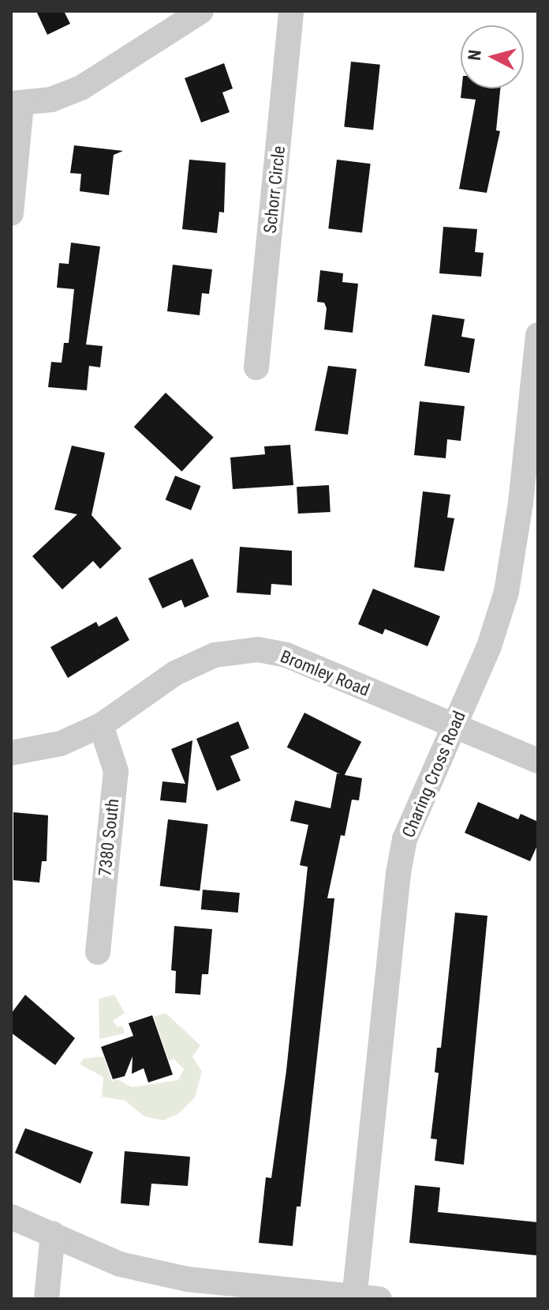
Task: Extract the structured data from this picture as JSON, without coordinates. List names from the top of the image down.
{
  "streets": {
    "street": [
      "Schorr Circle",
      "Bromley Road",
      "Charing Cross Road",
      "7380 South"
    ]
  },
  "crossings": [
    ["Bromley Road", "Charing Cross Road"],
    ["Bromley Road", "7380 South"]
  ],
  "north": "left"
}
